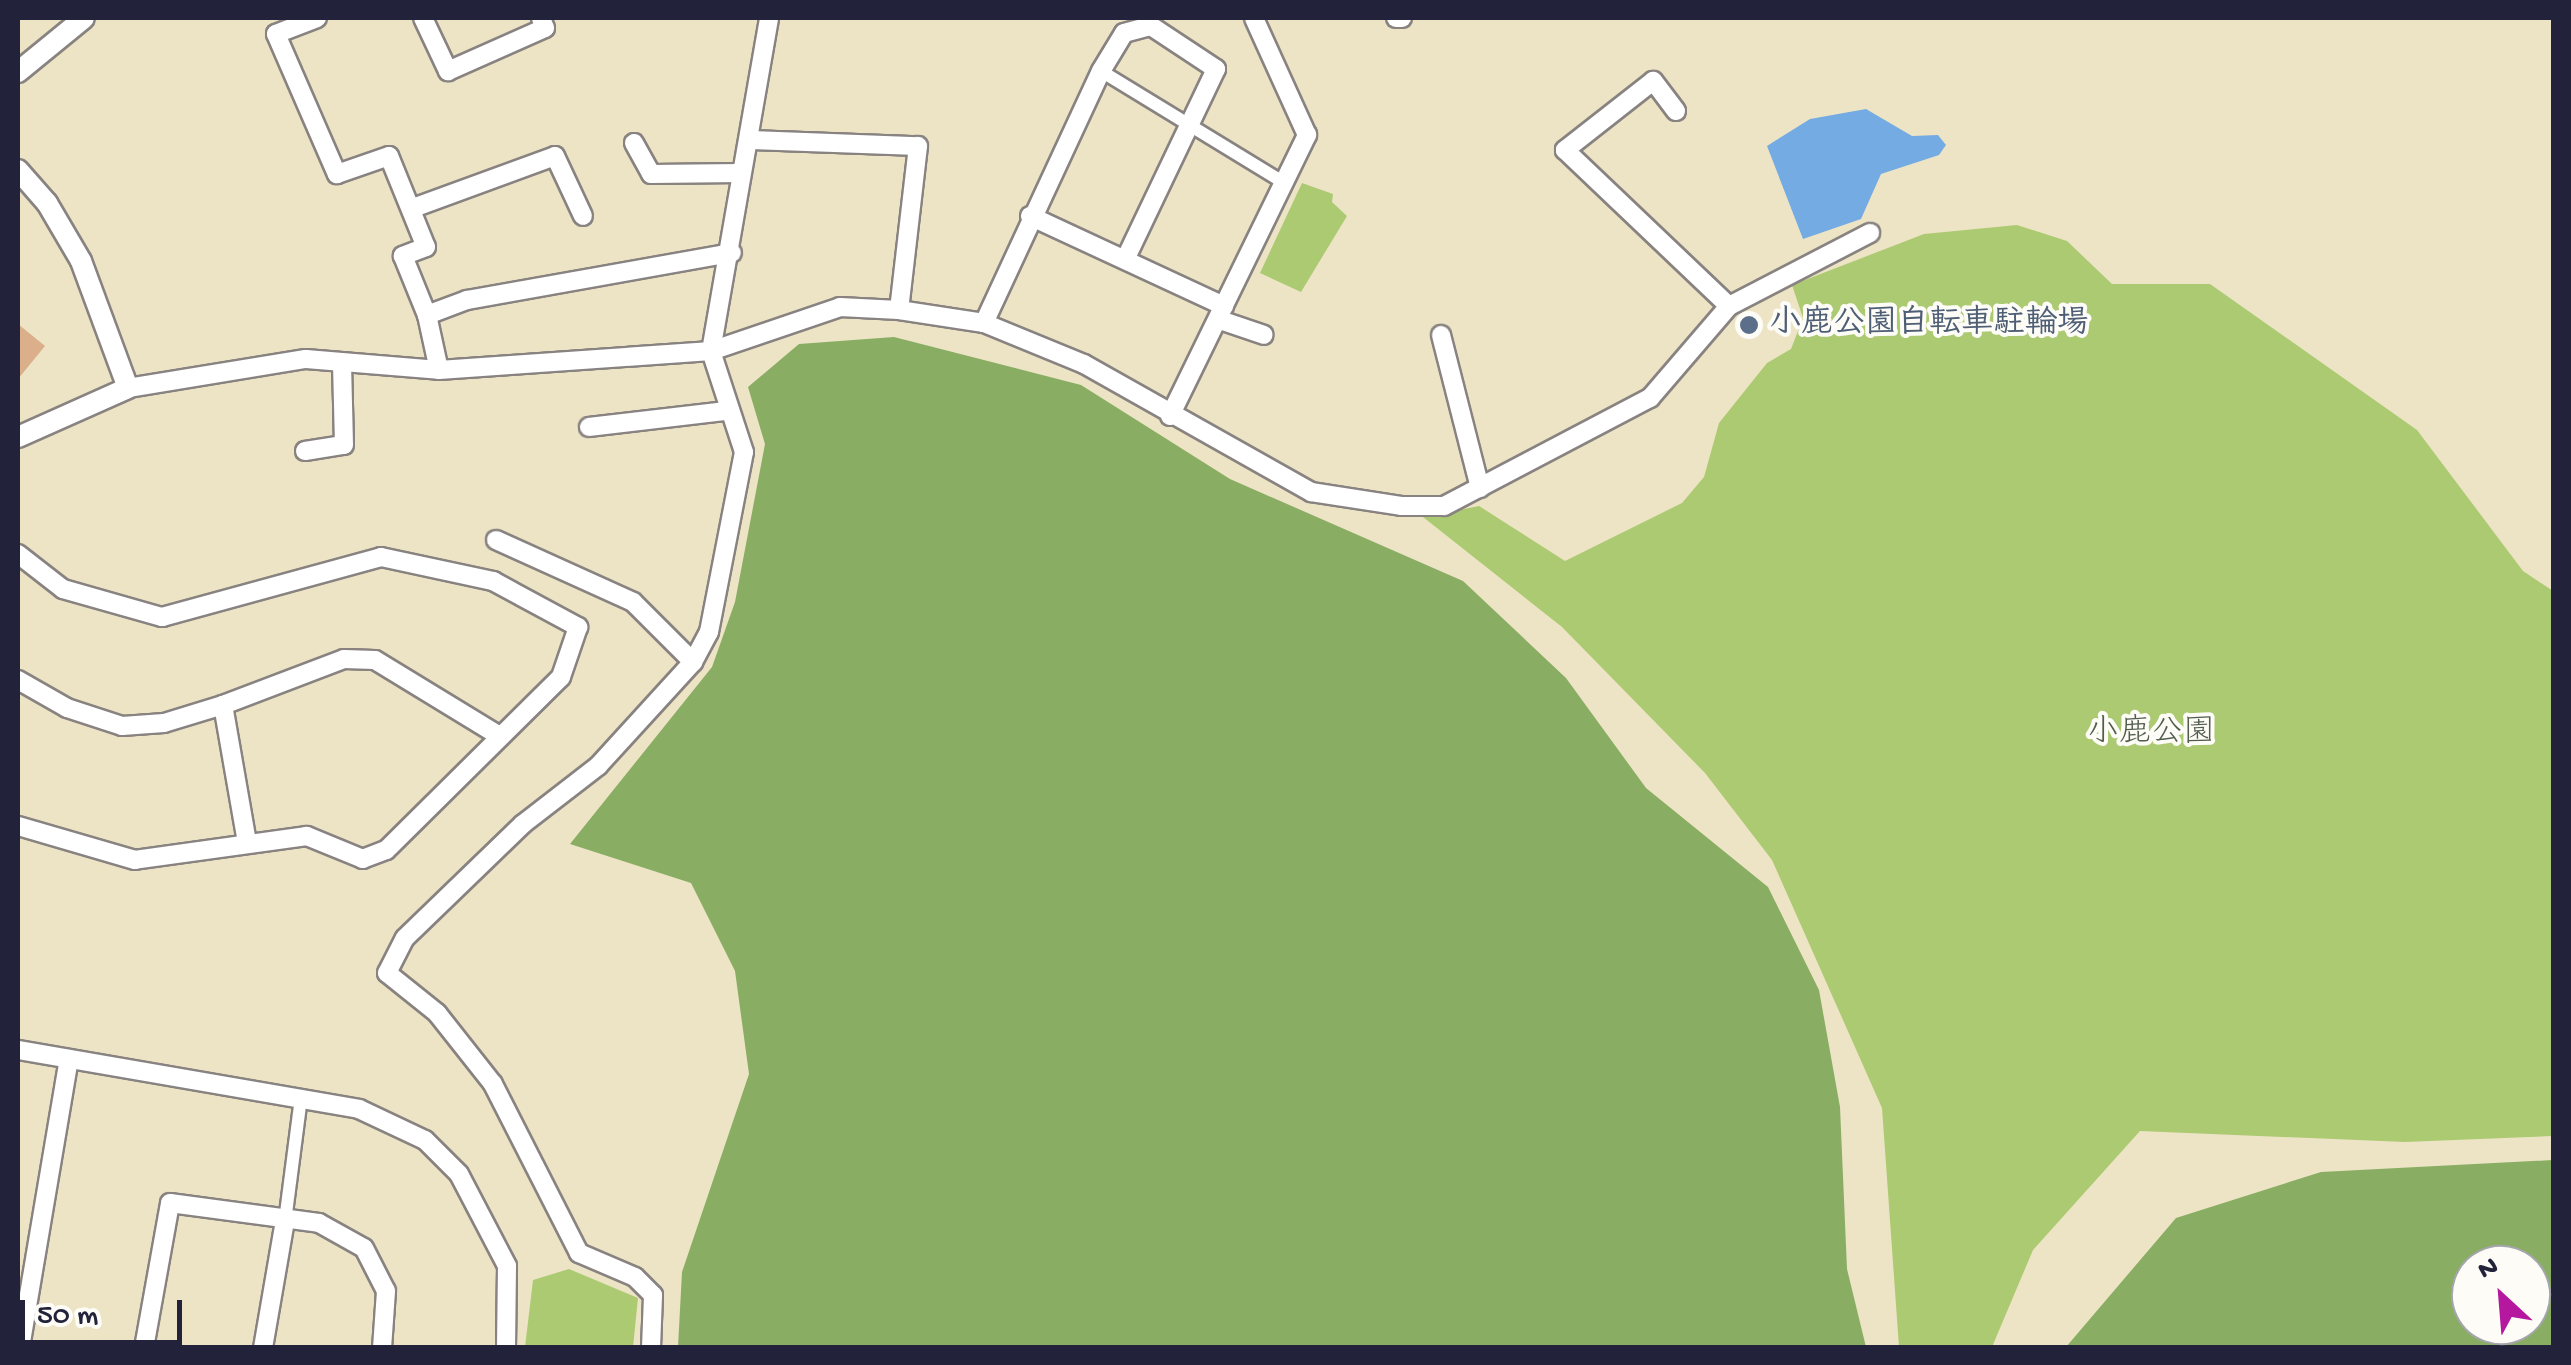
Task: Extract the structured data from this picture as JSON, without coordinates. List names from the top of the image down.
{
  "parks": ["小鹿公園"],
  "places": ["小鹿公園自転車駐輪場"],
  "scale_bar": "50 m",
  "north": "top left"
}
